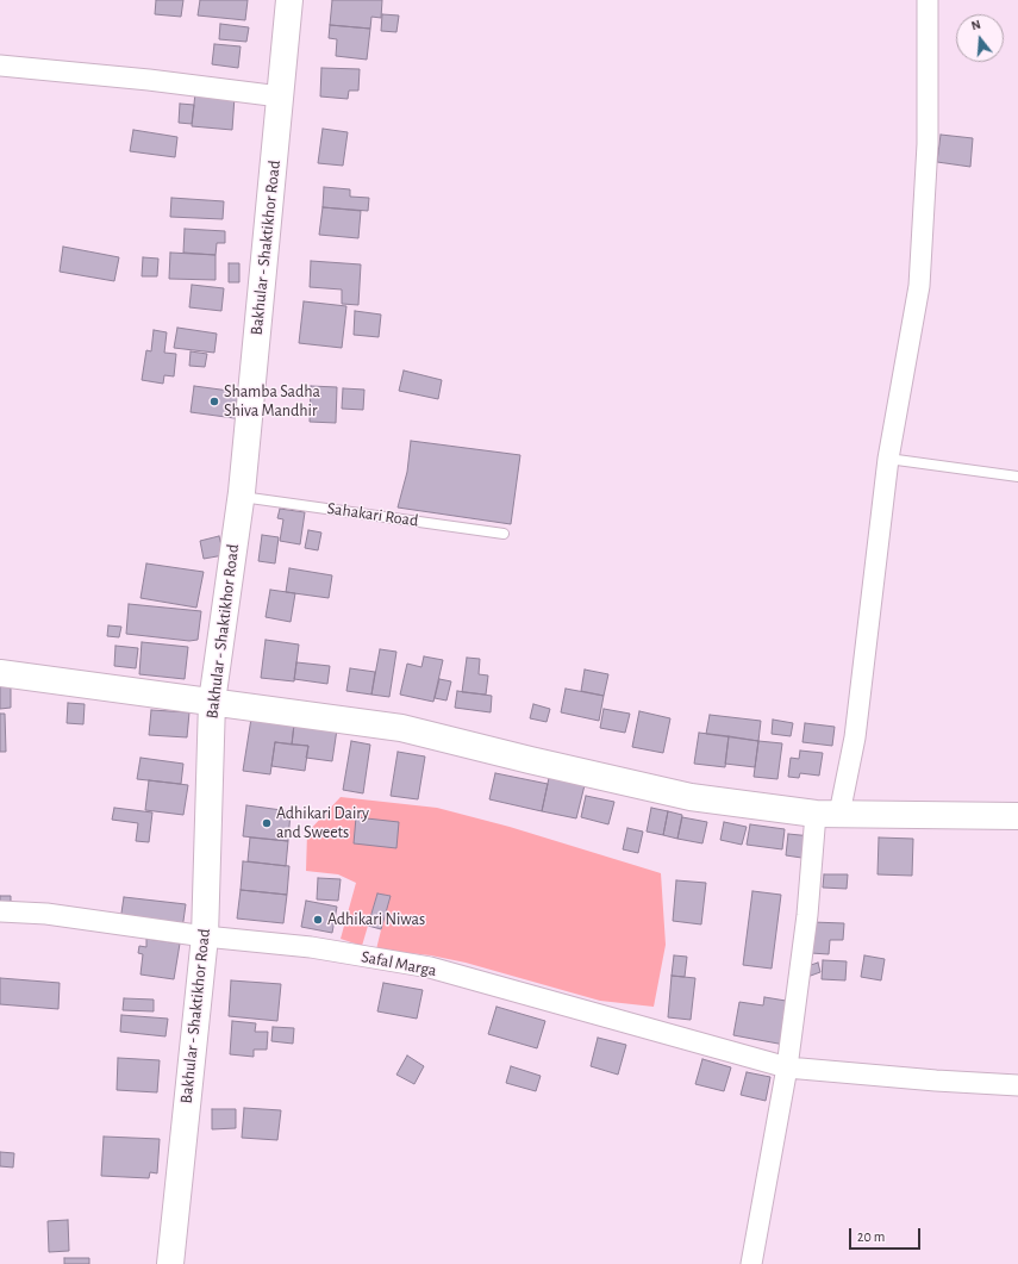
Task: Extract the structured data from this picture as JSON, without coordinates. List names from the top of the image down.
{
  "streets": {
    "street": ["Bakhular - Shaktikhor Road", "Safal Marga"],
    "lane": ["Sahakari Road"]
  },
  "crossings": [
    ["Bakhular - Shaktikhor Road", "Sahakari Road"],
    ["Bakhular - Shaktikhor Road", "Safal Marga"]
  ],
  "places": ["Shamba Sadha Shiva Mandhir", "Adhikari Dairy and Sweets", "Adhikari Niwas"],
  "scale_bar": "20 m",
  "north": "top"
}
